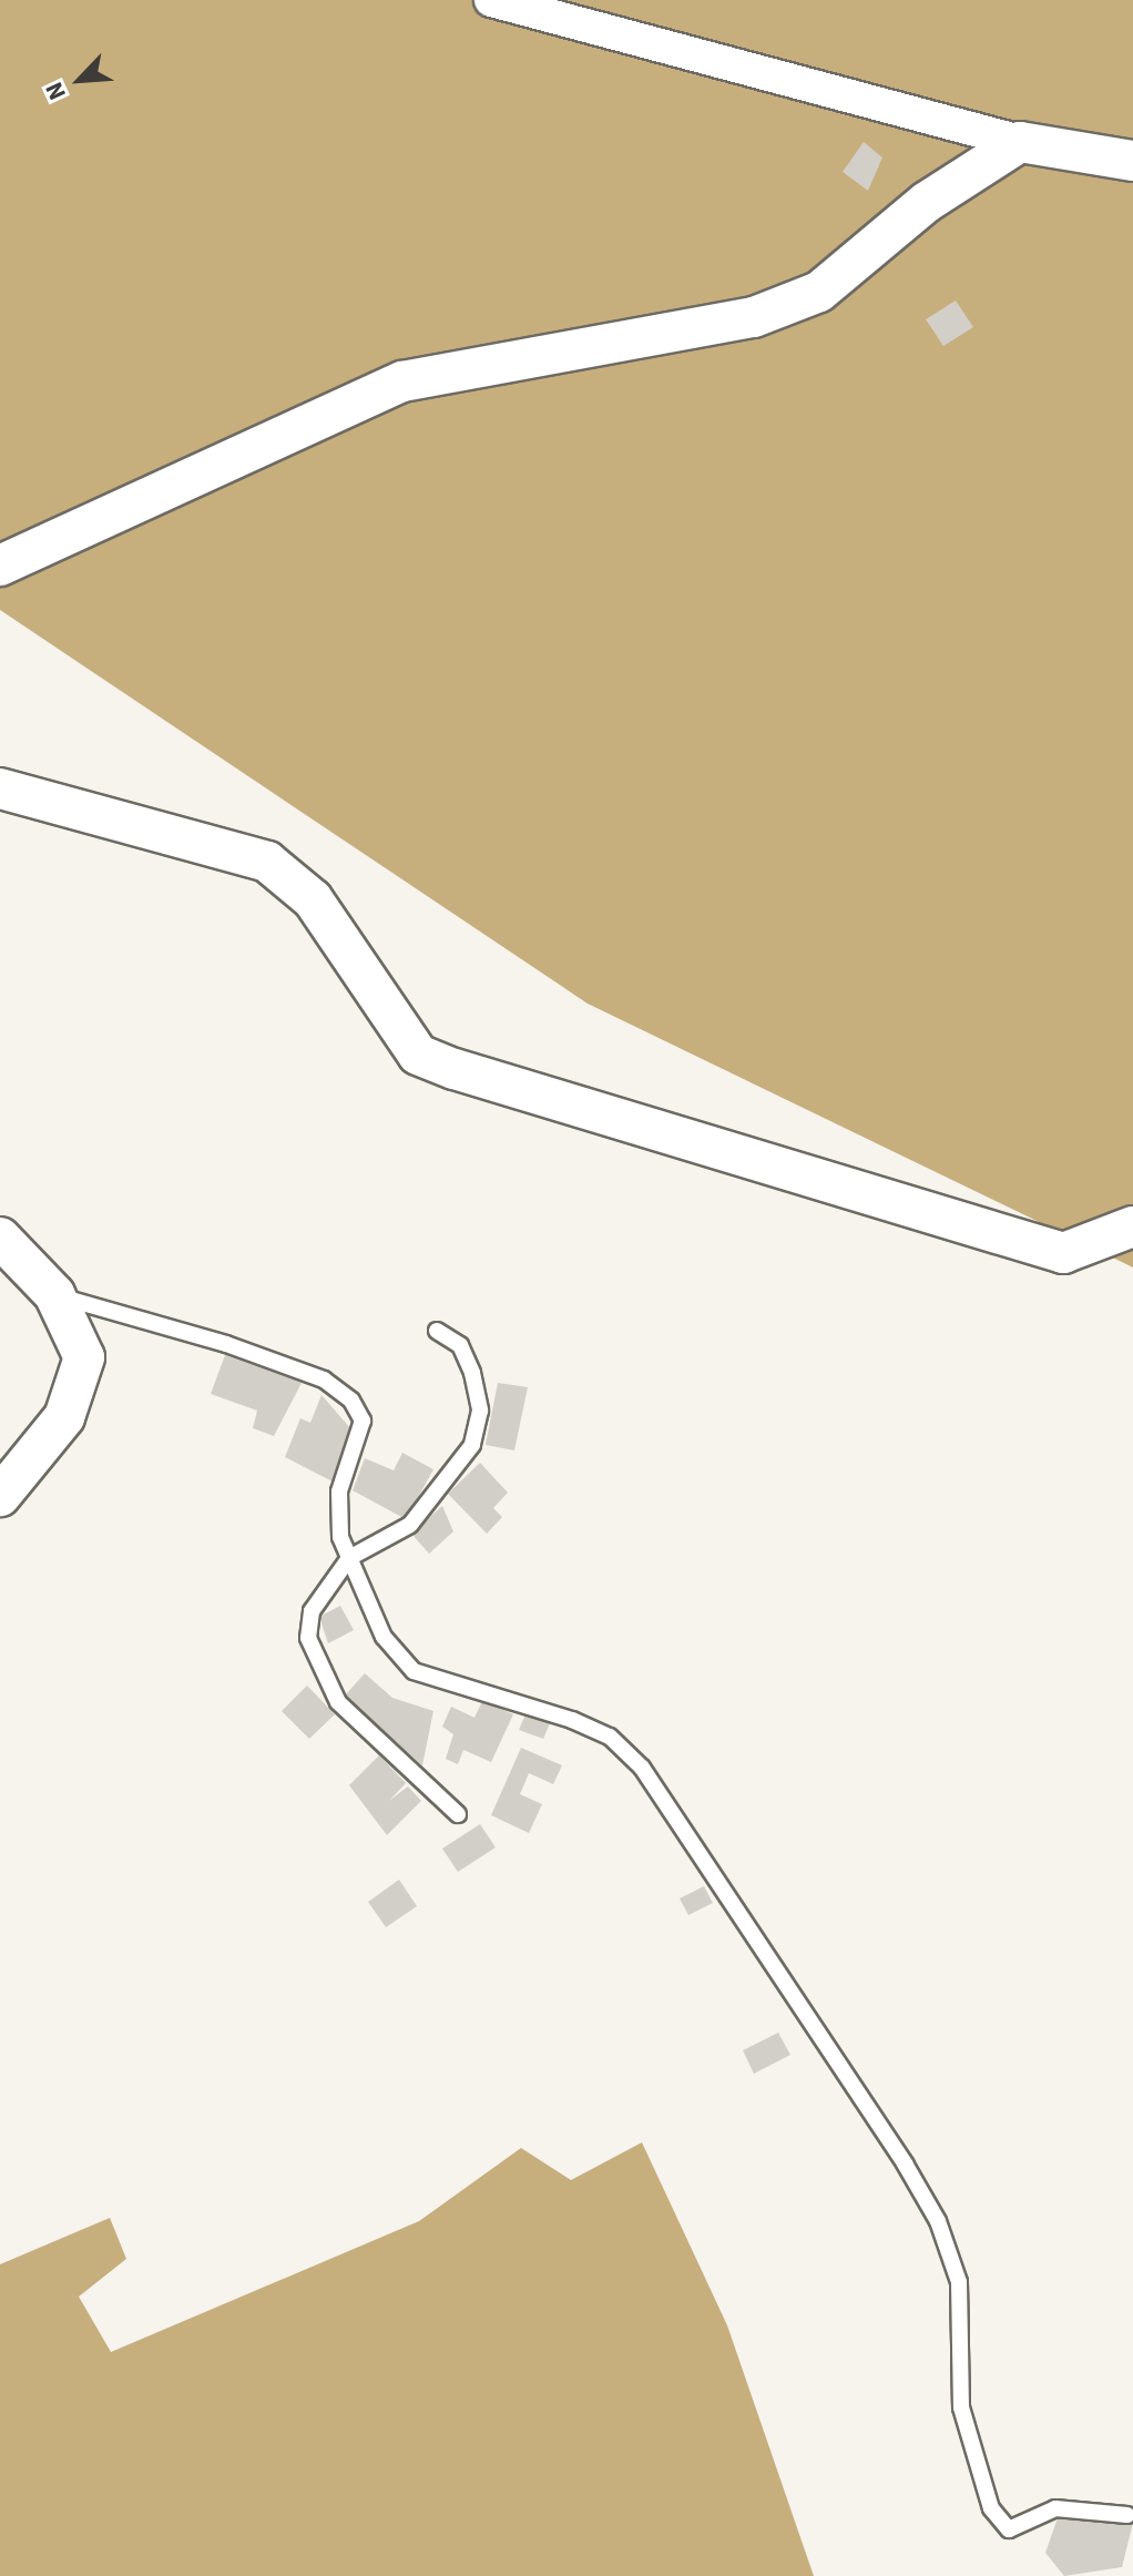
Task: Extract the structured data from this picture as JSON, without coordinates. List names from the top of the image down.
{
  "north": "bottom left"
}
